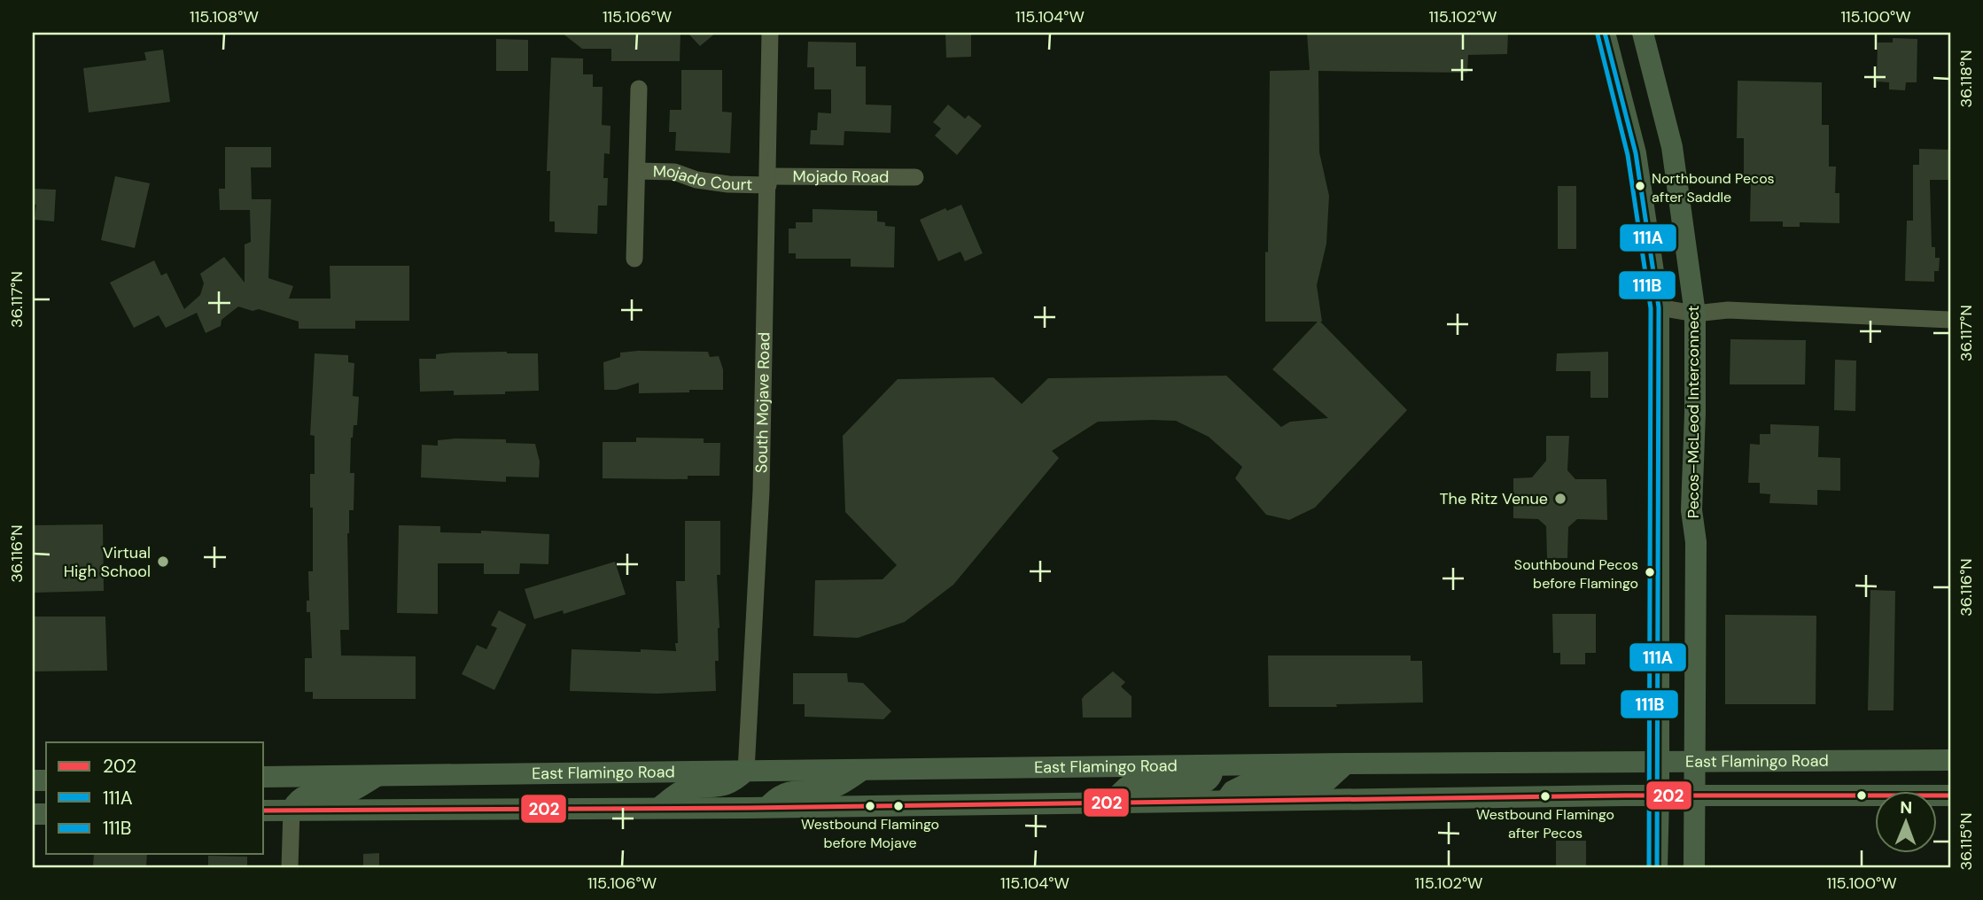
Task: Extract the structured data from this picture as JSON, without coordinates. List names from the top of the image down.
{
  "streets": {
    "main road": ["Pecos–McLeod Interconnect", "East Flamingo Road"],
    "street": ["Mojado Road", "Mojado Court", "South Mojave Road"]
  },
  "crossings": [
    ["Mojado Road", "Mojado Court"],
    ["Mojado Road", "South Mojave Road"],
    ["Mojado Court", "South Mojave Road"],
    ["South Mojave Road", "East Flamingo Road"],
    ["Pecos–McLeod Interconnect", "East Flamingo Road"]
  ],
  "places": [
    "Northbound Pecos after Saddle",
    "The Ritz Venue",
    "Virtual High School",
    "Southbound Pecos before Flamingo",
    "Westbound Flamingo after Pecos",
    "Westbound Flamingo before Mojave"
  ],
  "lines": ["transit line 111A", "transit line 111B", "transit line 202"],
  "legend": ["202", "111A", "111B"],
  "north": "top",
  "coordinates": [
    "115.108°W",
    "115.106°W",
    "115.104°W",
    "115.102°W",
    "115.100°W",
    "36.118°N",
    "36.117°N",
    "36.116°N",
    "36.115°N"
  ]
}
